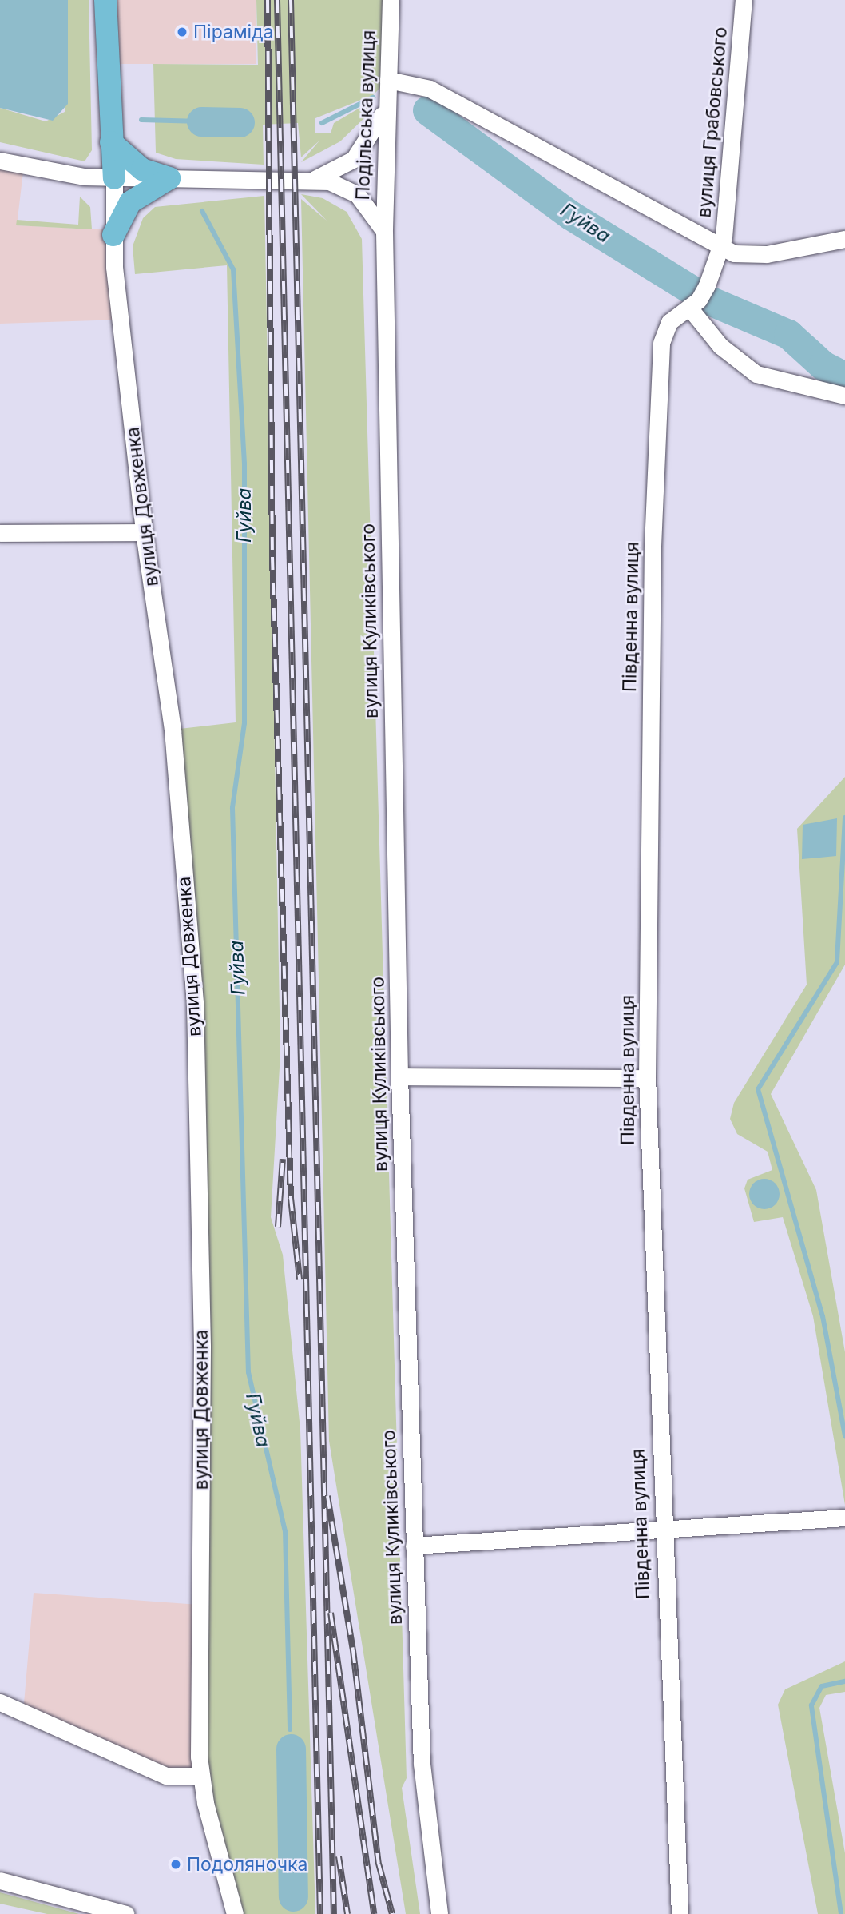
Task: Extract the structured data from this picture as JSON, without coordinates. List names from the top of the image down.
{
  "streets": {
    "main road": ["вулиця Довженка"],
    "street": [
      "Подільська вулиця",
      "вулиця Грабовського",
      "Південна вулиця",
      "вулиця Куликівського"
    ]
  },
  "crossings": [
    ["Подільська вулиця", "вулиця Куликівського"],
    ["вулиця Грабовського", "Південна вулиця"]
  ],
  "water": ["Гуйва"],
  "places": ["Піраміда", "Подоляночка"]
}
